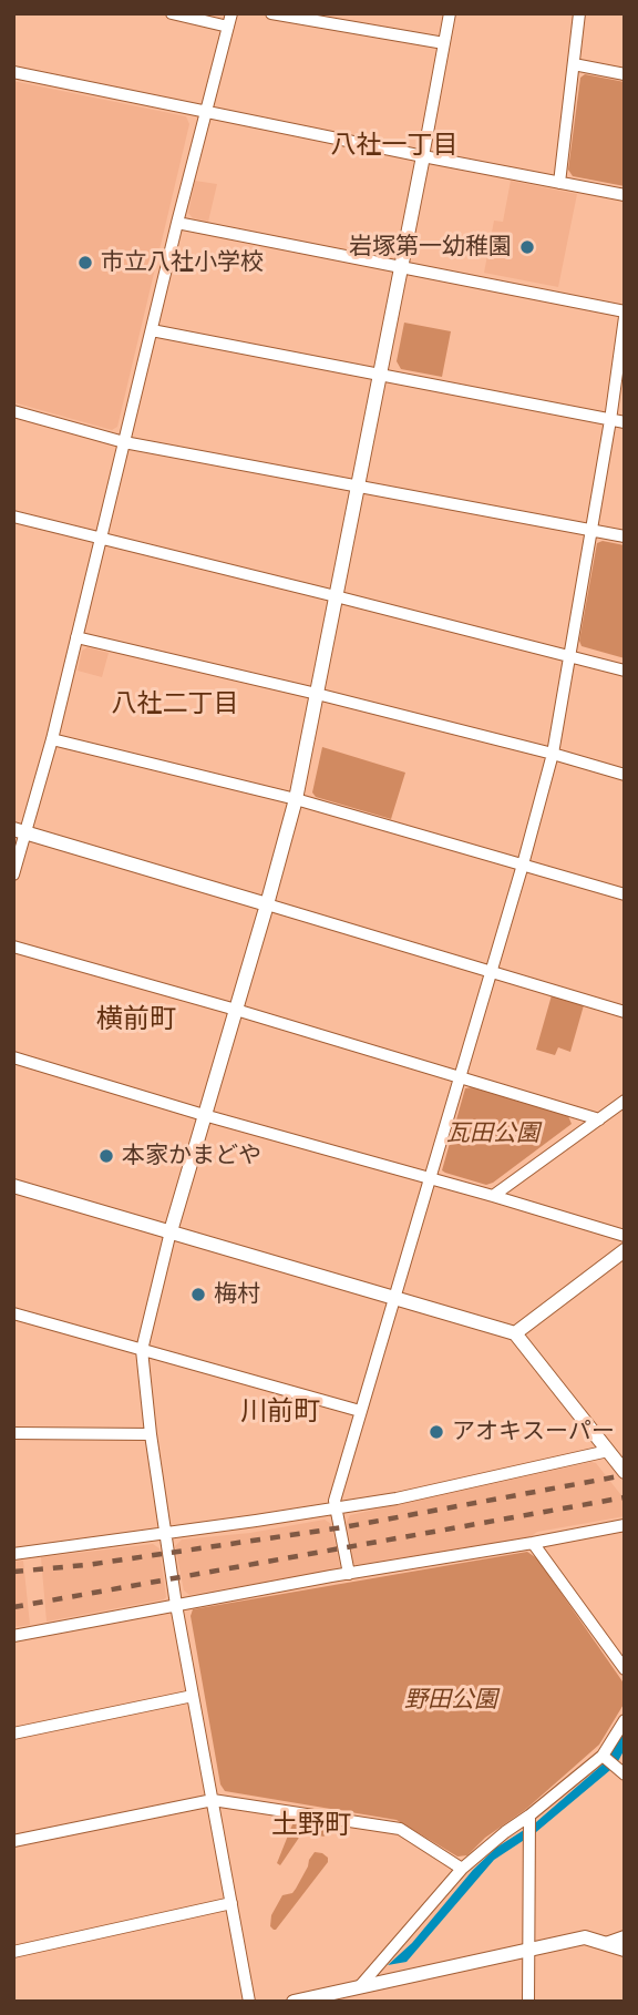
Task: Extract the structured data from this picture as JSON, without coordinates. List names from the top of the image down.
{
  "districts": [
    "八社一丁目",
    "八社二丁目",
    "横前町",
    "川前町",
    "土野町"
  ],
  "parks": ["瓦田公園", "野田公園"],
  "places": [
    "岩塚第一幼稚園",
    "市立八社小学校",
    "本家かまどや",
    "梅村",
    "アオキスーパー"
  ]
}
